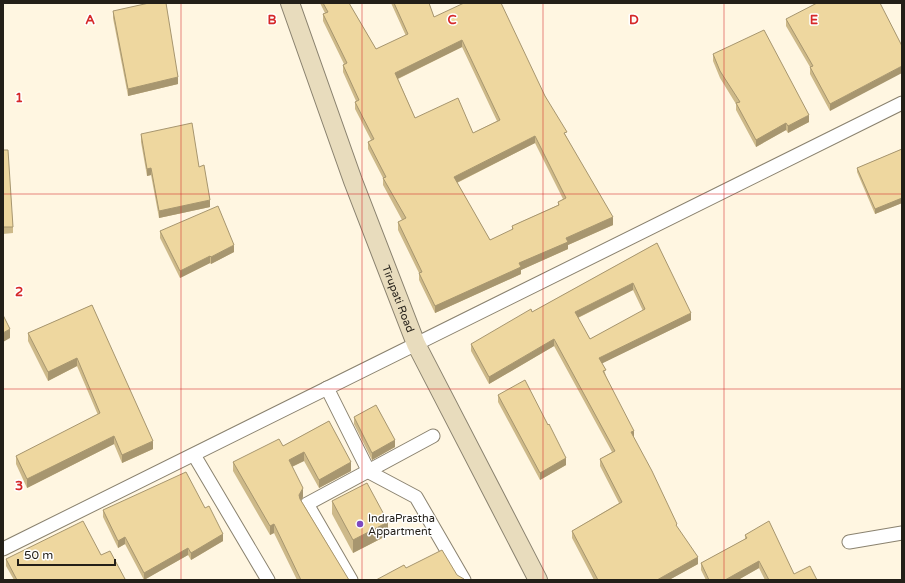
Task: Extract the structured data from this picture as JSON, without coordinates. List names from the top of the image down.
{
  "streets": {
    "street": ["Tirupati Road"]
  },
  "places": ["IndraPrastha Appartment"],
  "scale_bar": "50 m",
  "grid": {
    "columns": [
      "A",
      "B",
      "C",
      "D",
      "E"
    ],
    "rows": ["1", "2", "3"]
  }
}
